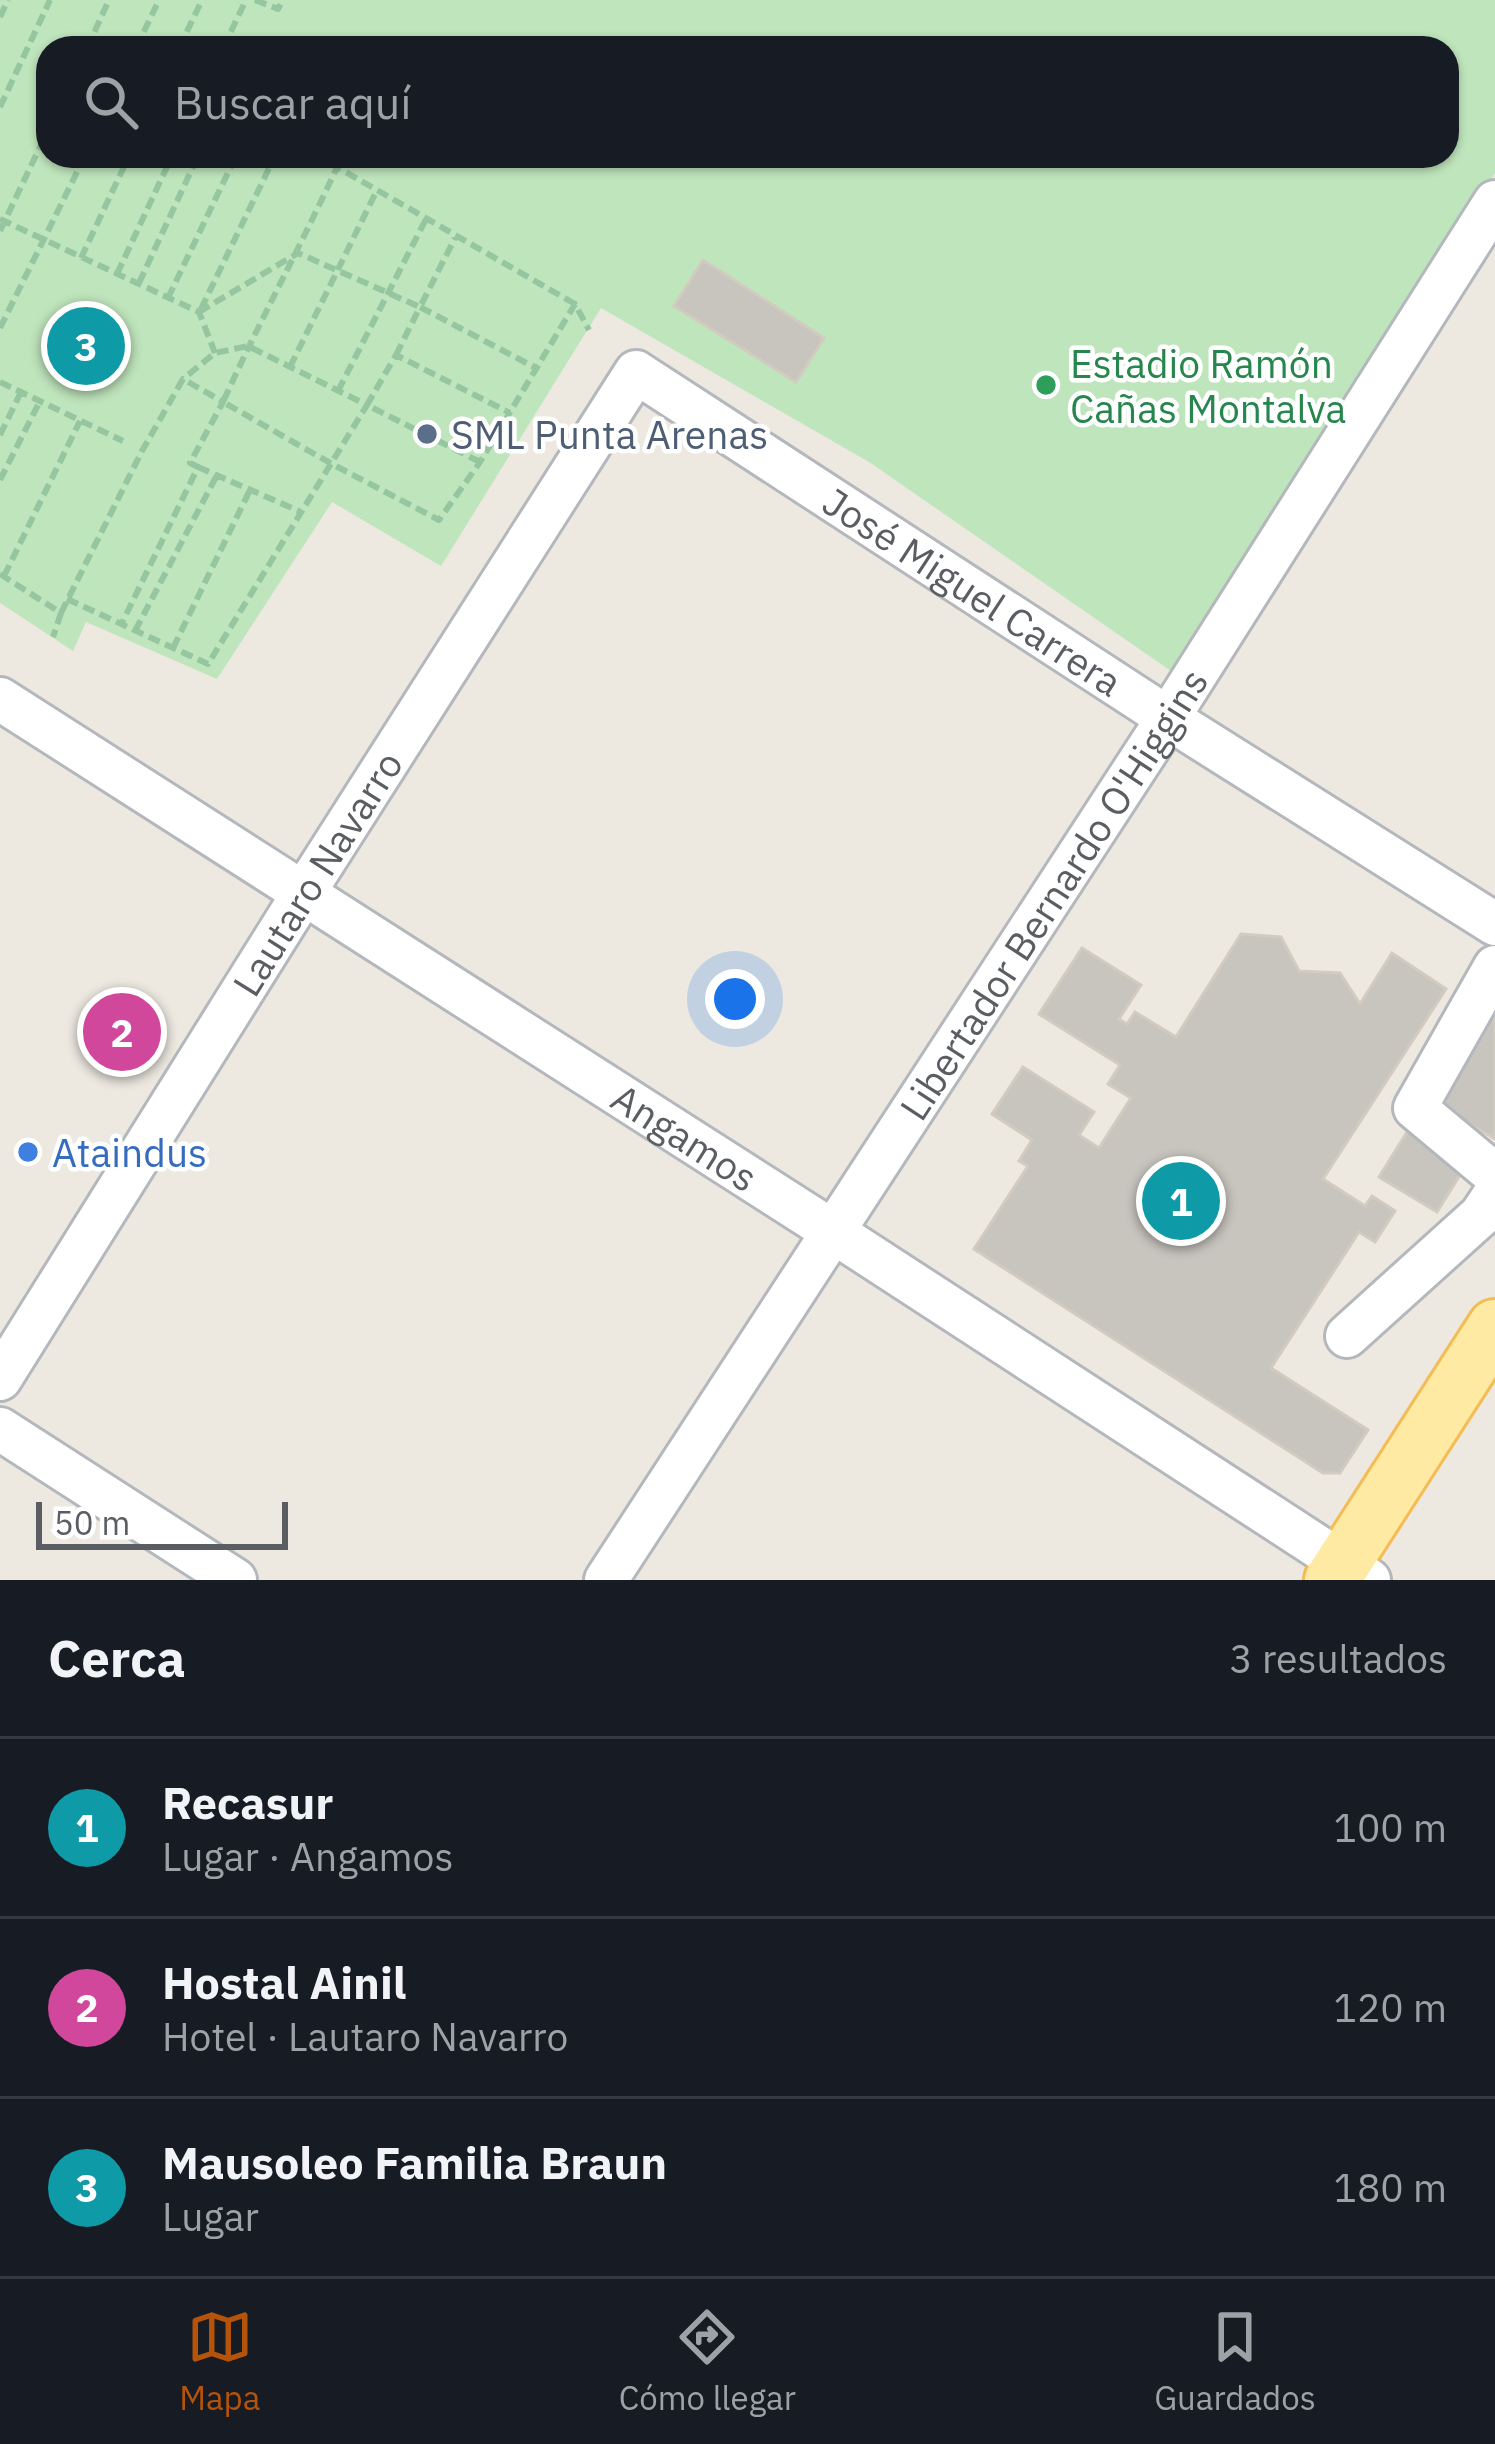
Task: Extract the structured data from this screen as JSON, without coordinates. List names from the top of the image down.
{
  "streets": {
    "street": [
      "José Miguel Carrera",
      "Lautaro Navarro",
      "Libertador Bernardo O'Higgins",
      "Angamos"
    ]
  },
  "crossings": [
    ["José Miguel Carrera", "Lautaro Navarro"],
    ["José Miguel Carrera", "Libertador Bernardo O'Higgins"],
    ["Lautaro Navarro", "Angamos"],
    ["Libertador Bernardo O'Higgins", "Angamos"]
  ],
  "places": ["Estadio Ramón Cañas Montalva", "SML Punta Arenas", "Ataindus"],
  "scale_bar": "50 m",
  "page": {
    "search": "Buscar aquí",
    "pins": ["3", "2", "1"],
    "scale": "50 m",
    "heading": ["Cerca", "3 resultados"],
    "list": [
      {
        "mark": "1",
        "name": "Recasur",
        "note": "Lugar · Angamos",
        "value": "100 m"
      },
      {
        "mark": "2",
        "name": "Hostal Ainil",
        "note": "Hotel · Lautaro Navarro",
        "value": "120 m"
      },
      {
        "mark": "3",
        "name": "Mausoleo Familia Braun",
        "note": "Lugar",
        "value": "180 m"
      }
    ],
    "nav": ["Mapa", "Cómo llegar", "Guardados"]
  }
}
